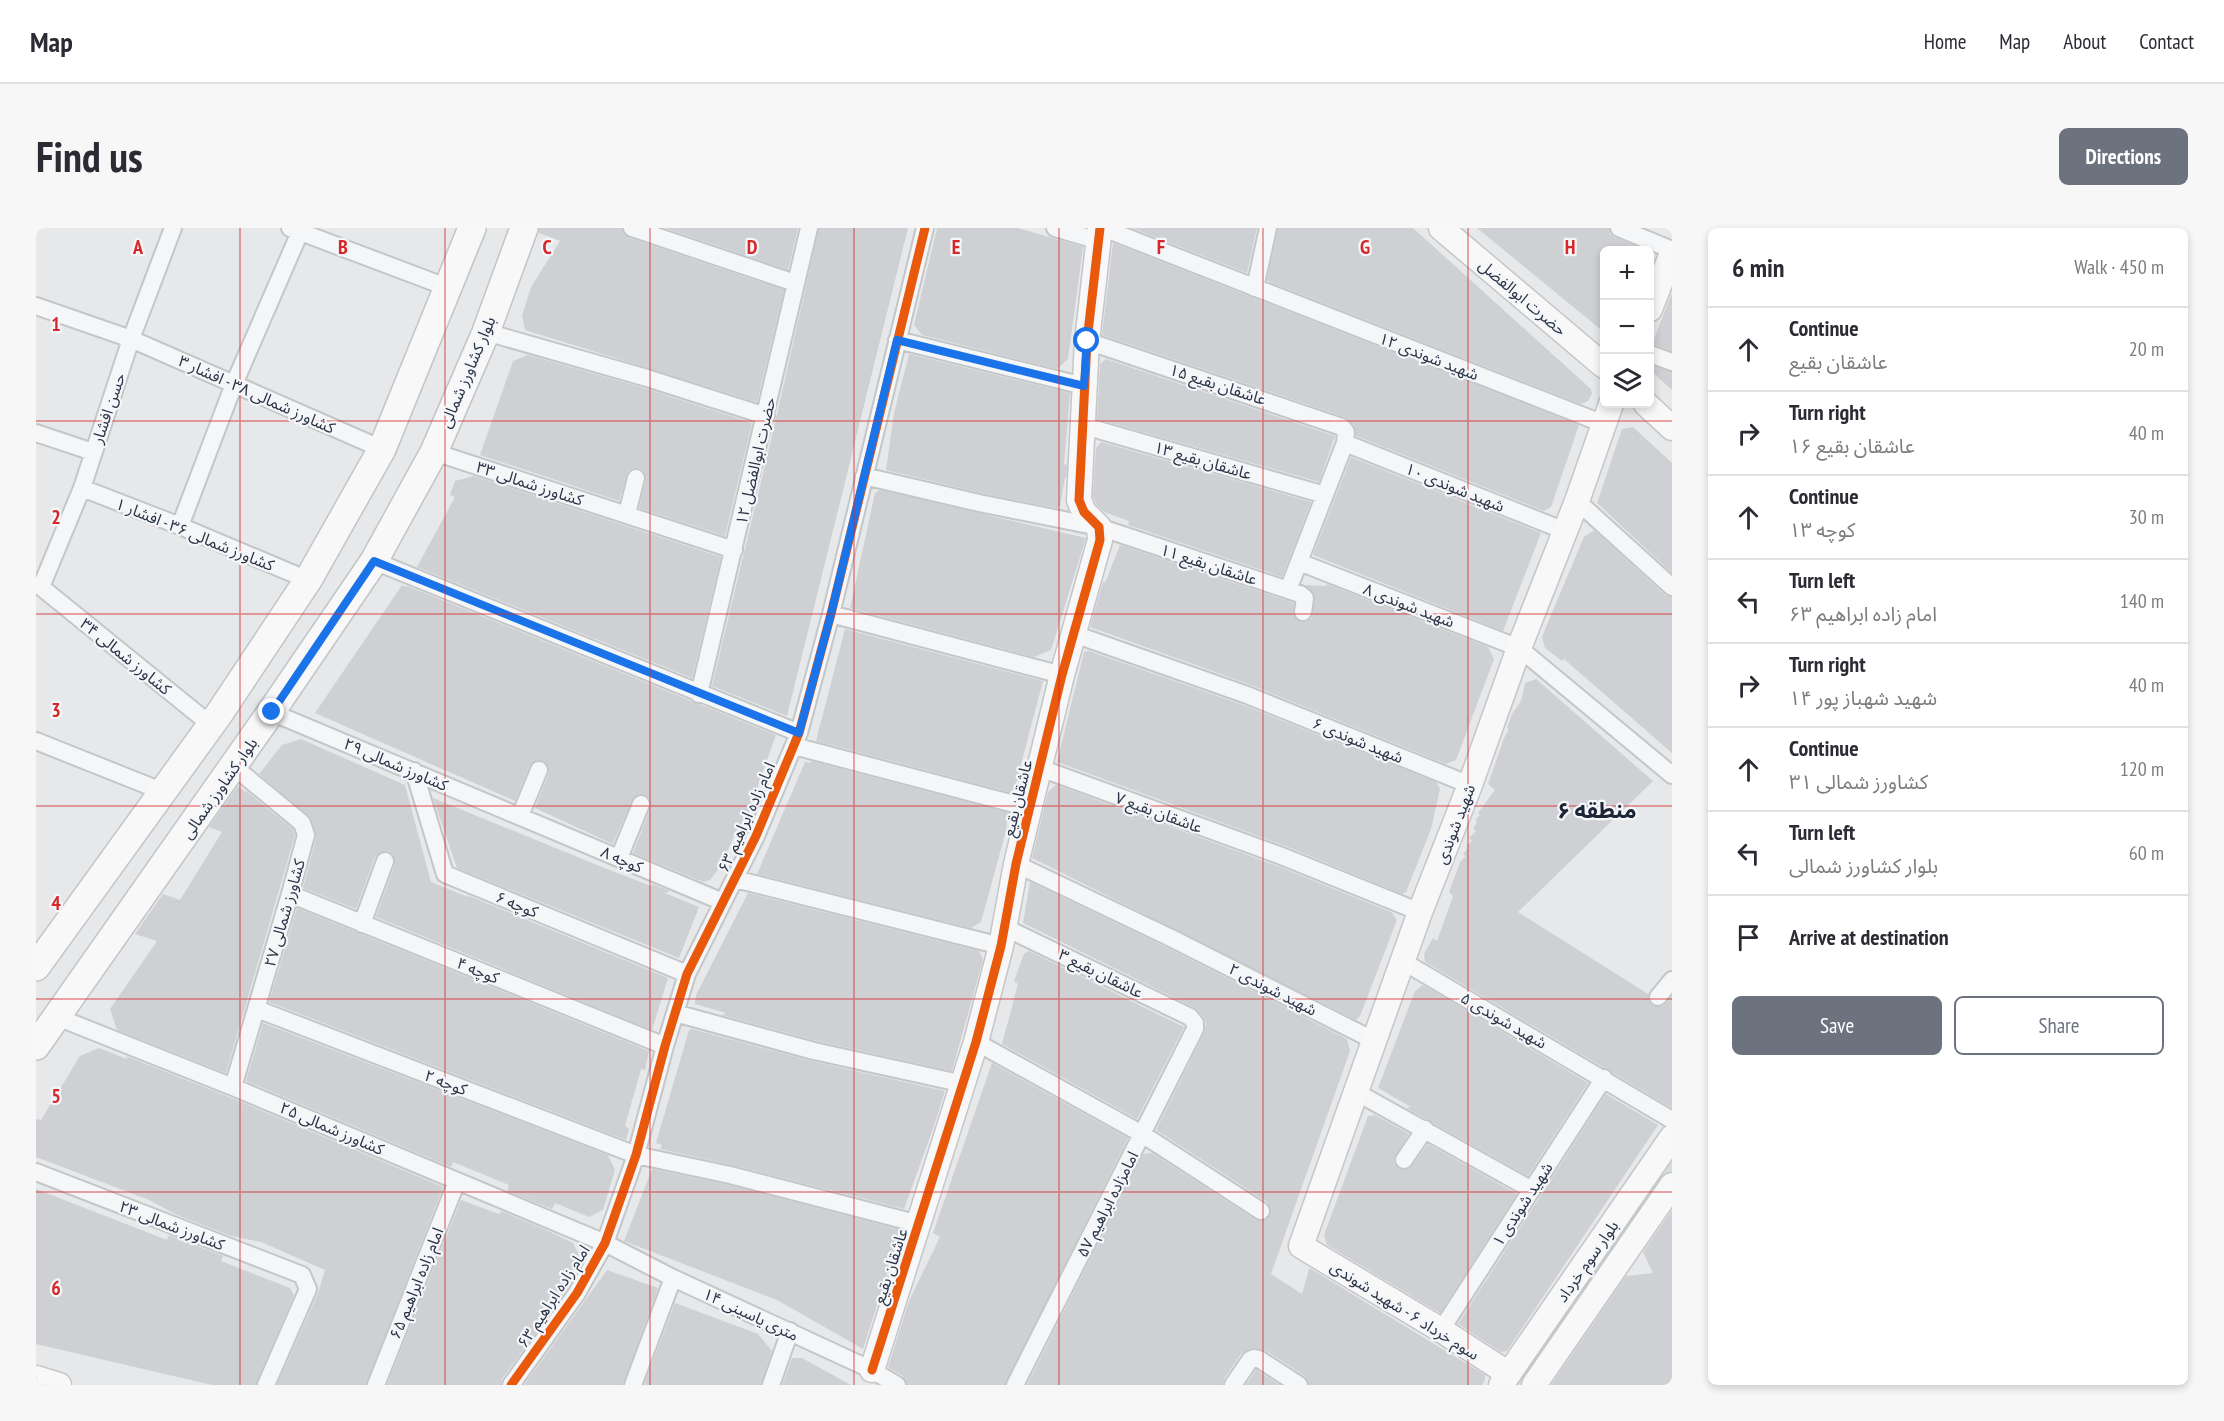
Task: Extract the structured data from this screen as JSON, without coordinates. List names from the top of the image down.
{
  "streets": {
    "main road": ["بلوار کشاورز شمالی"],
    "street": [
      "حضرت ابوالفضل",
      "شهید شوندی ۱۲",
      "عاشقان بقیع ۱۵",
      "کشاورز شمالی ۳۸ - افشار ۳",
      "حسن افشار",
      "عاشقان بقیع ۱۳",
      "حضرت ابوالفضل ۱۲",
      "کشاورز شمالی ۳۳",
      "شهید شوندی ۱۰",
      "کشاورز شمالی ۳۶ - افشار ۱",
      "عاشقان بقیع ۱۱",
      "شهید شوندی ۸",
      "کشاورز شمالی ۳۴",
      "شهید شوندی ۶",
      "کشاورز شمالی ۲۹",
      "عاشقان بقیع",
      "عاشقان بقیع ۷",
      "امام زاده ابراهیم ۶۳",
      "شهید شوندی",
      "کوچه ۸",
      "کوچه ۶",
      "کشاورز شمالی ۲۷",
      "کوچه ۴",
      "عاشقان بقیع ۳",
      "شهید شوندی ۲",
      "شهید شوندی ۵",
      "کوچه ۲",
      "کشاورز شمالی ۲۵",
      "امامزاده ابراهیم ۵۷",
      "شهید شوندی ۱",
      "کشاورز شمالی ۲۳",
      "بلوار سوم خرداد",
      "امام زاده ابراهیم ۶۵",
      "سوم خرداد ۶ - شهید شوندی",
      "۱۴ متری یاسینی"
    ]
  },
  "crossings": [
    ["شهید شوندی ۱۲", "شهید شوندی"],
    ["بلوار کشاورز شمالی", "کشاورز شمالی ۳۳"],
    ["بلوار کشاورز شمالی", "کشاورز شمالی ۲۹"],
    ["بلوار کشاورز شمالی", "کشاورز شمالی ۲۷"],
    ["بلوار کشاورز شمالی", "کشاورز شمالی ۲۵"],
    ["عاشقان بقیع ۱۵", "شهید شوندی ۱۰"],
    ["کشاورز شمالی ۳۸ - افشار ۳", "حسن افشار"],
    ["حسن افشار", "کشاورز شمالی ۳۶ - افشار ۱"],
    ["حسن افشار", "کشاورز شمالی ۳۴"],
    ["شهید شوندی ۱۰", "شهید شوندی"],
    ["عاشقان بقیع ۱۱", "عاشقان بقیع"],
    ["عاشقان بقیع ۱۱", "امام زاده ابراهیم ۶۳"],
    ["شهید شوندی ۸", "شهید شوندی"],
    ["شهید شوندی ۶", "عاشقان بقیع"],
    ["شهید شوندی ۶", "شهید شوندی"],
    ["کشاورز شمالی ۲۹", "کوچه ۸"],
    ["کشاورز شمالی ۲۹", "کوچه ۶"],
    ["عاشقان بقیع", "عاشقان بقیع ۷"],
    ["عاشقان بقیع", "عاشقان بقیع ۳"],
    ["عاشقان بقیع", "شهید شوندی ۲"],
    ["عاشقان بقیع", "کوچه ۲"],
    ["عاشقان بقیع", "۱۴ متری یاسینی"],
    ["عاشقان بقیع ۷", "شهید شوندی"],
    ["امام زاده ابراهیم ۶۳", "کوچه ۸"],
    ["امام زاده ابراهیم ۶۳", "کوچه ۶"],
    ["امام زاده ابراهیم ۶۳", "کوچه ۴"],
    ["امام زاده ابراهیم ۶۳", "عاشقان بقیع ۳"],
    ["امام زاده ابراهیم ۶۳", "کوچه ۲"],
    ["امام زاده ابراهیم ۶۳", "کشاورز شمالی ۲۵"],
    ["امام زاده ابراهیم ۶۳", "۱۴ متری یاسینی"],
    ["شهید شوندی", "شهید شوندی ۲"],
    ["شهید شوندی", "شهید شوندی ۵"],
    ["شهید شوندی", "سوم خرداد ۶ - شهید شوندی"],
    ["کشاورز شمالی ۲۷", "کوچه ۴"],
    ["کشاورز شمالی ۲۷", "کوچه ۲"],
    ["کشاورز شمالی ۲۷", "کشاورز شمالی ۲۵"],
    ["عاشقان بقیع ۳", "امامزاده ابراهیم ۵۷"],
    ["شهید شوندی ۵", "شهید شوندی ۱"],
    ["کشاورز شمالی ۲۵", "امام زاده ابراهیم ۶۵"],
    ["کشاورز شمالی ۲۵", "۱۴ متری یاسینی"],
    ["شهید شوندی ۱", "سوم خرداد ۶ - شهید شوندی"],
    ["بلوار سوم خرداد", "سوم خرداد ۶ - شهید شوندی"]
  ],
  "districts": ["منطقه ۶"],
  "page": {
    "header": "Map",
    "nav": [
      "Home",
      "Map",
      "About",
      "Contact"
    ],
    "buttons": [
      "Directions",
      ["Save", "Share"]
    ],
    "title": "Find us",
    "heading": ["6 min", "Walk · 450 m"],
    "map_buttons": ["+", "−"],
    "list": [
      ["Continue", "عاشقان بقیع", "20 m"],
      ["Turn right", "عاشقان بقیع ۱۶", "40 m"],
      ["Continue", "کوچه ۱۳", "30 m"],
      ["Turn left", "امام زاده ابراهیم ۶۳", "140 m"],
      ["Turn right", "شهید شهباز پور ۱۴", "40 m"],
      ["Continue", "کشاورز شمالی ۳۱", "120 m"],
      ["Turn left", "بلوار کشاورز شمالی", "60 m"],
      "Arrive at destination"
    ]
  },
  "grid": {
    "columns": [
      "A",
      "B",
      "C",
      "D",
      "E",
      "F",
      "G",
      "H"
    ],
    "rows": [
      "1",
      "2",
      "3",
      "4",
      "5",
      "6"
    ]
  }
}
